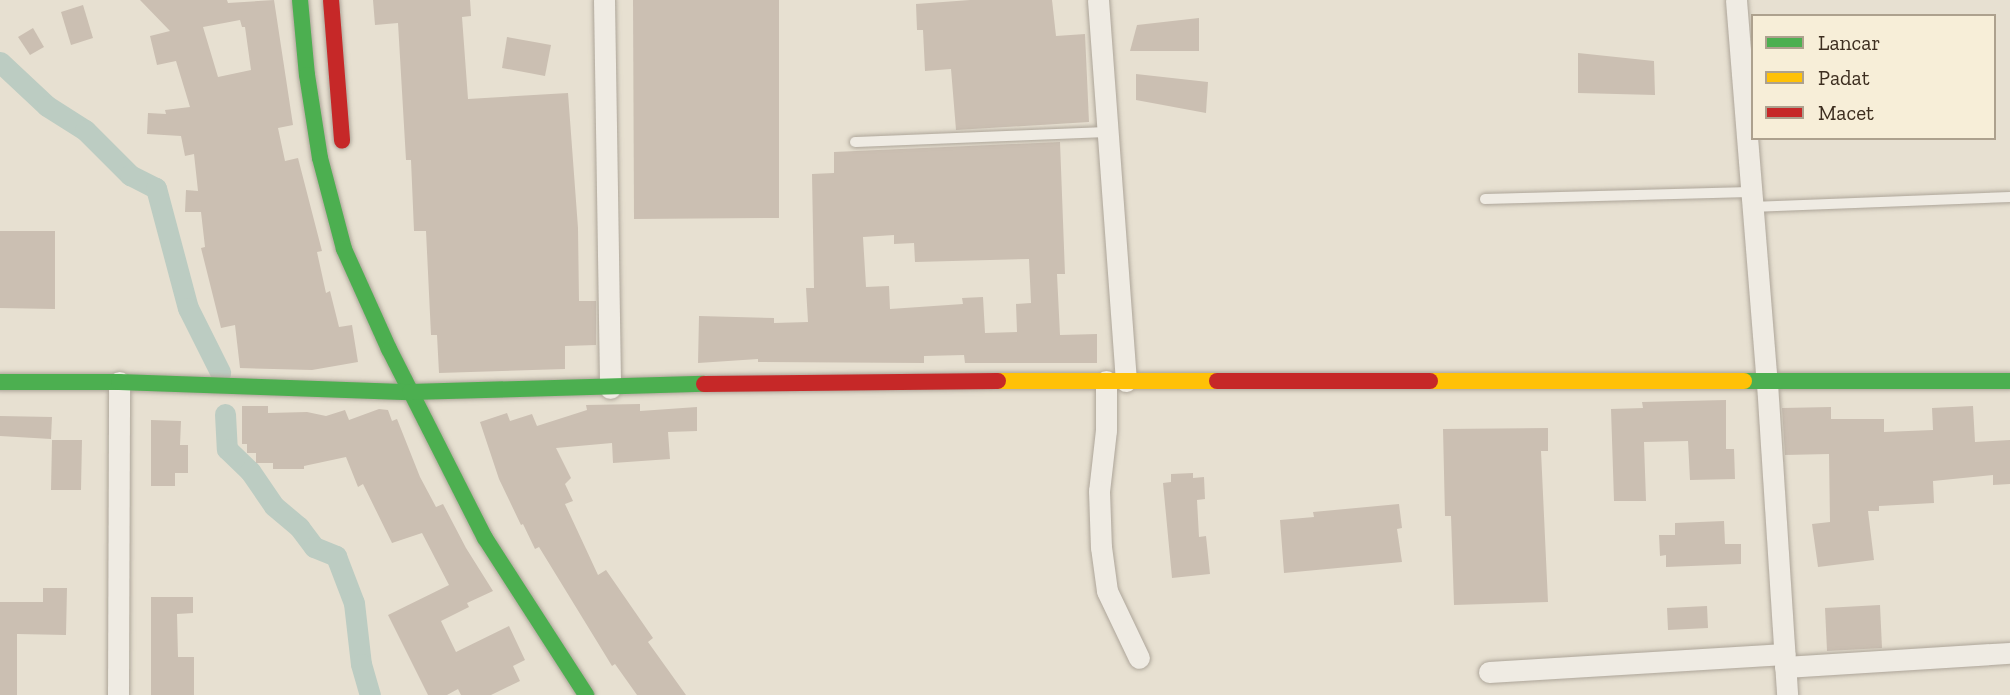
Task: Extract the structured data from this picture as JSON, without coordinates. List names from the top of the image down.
{
  "legend": ["Lancar", "Padat", "Macet"]
}
